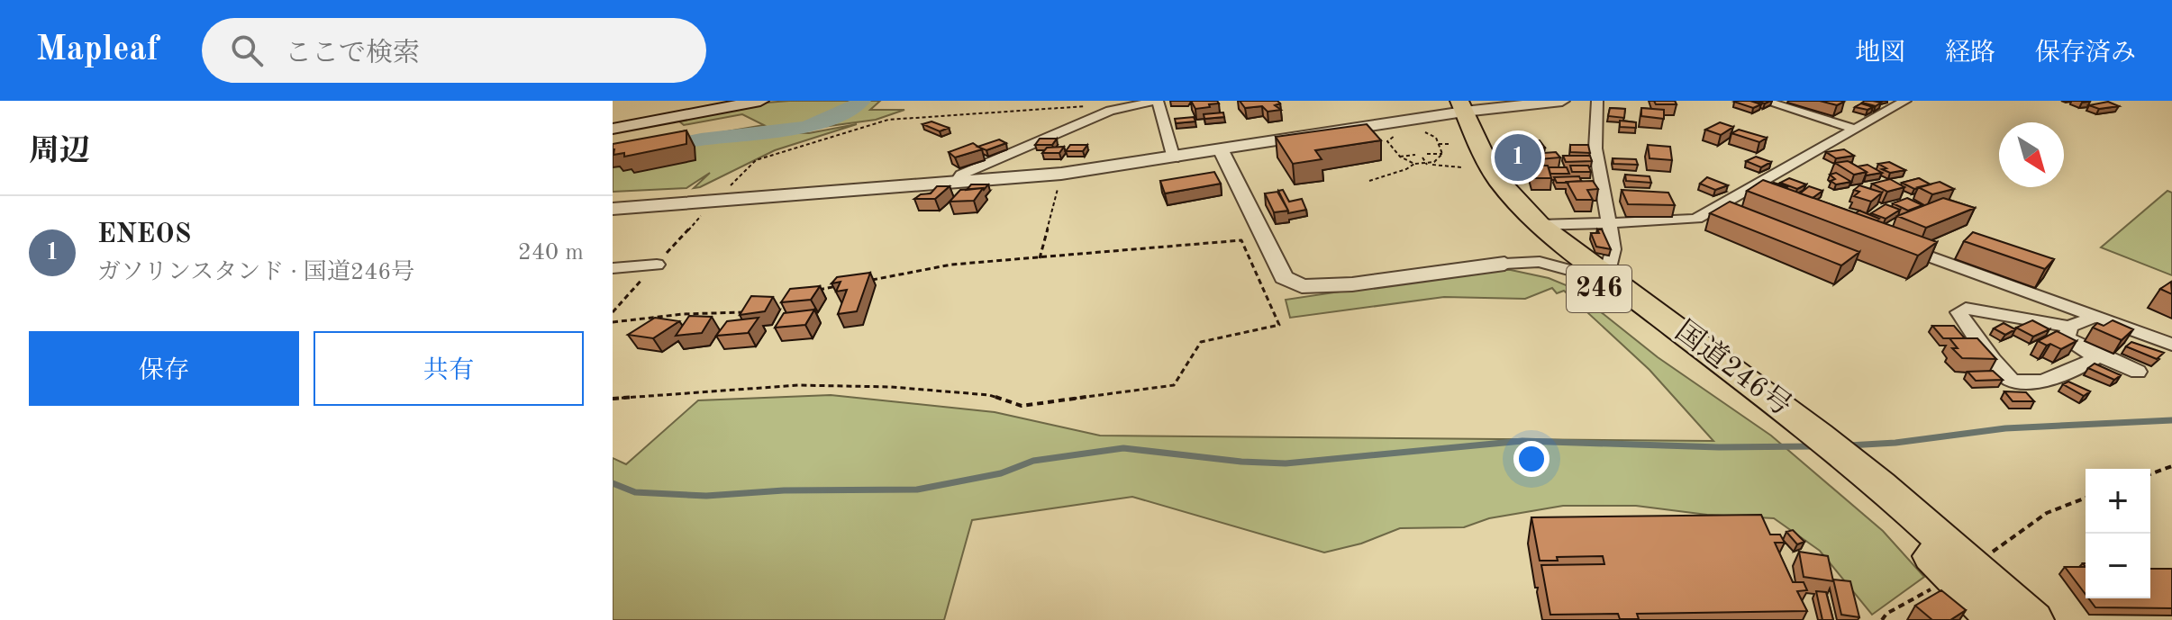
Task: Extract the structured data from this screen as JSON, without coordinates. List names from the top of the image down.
{
  "streets": {
    "highway": ["246", "国道246号"]
  },
  "north": "bottom right",
  "page": {
    "header": "Mapleaf",
    "search": "ここで検索",
    "nav": ["地図", "経路", "保存済み"],
    "heading": "周辺",
    "pins": "1",
    "list": [
      {
        "mark": "1",
        "name": "ENEOS",
        "note": "ガソリンスタンド · 国道246号",
        "value": "240 m"
      }
    ],
    "buttons": ["保存", "共有"],
    "map_buttons": ["+", "−"]
  }
}
